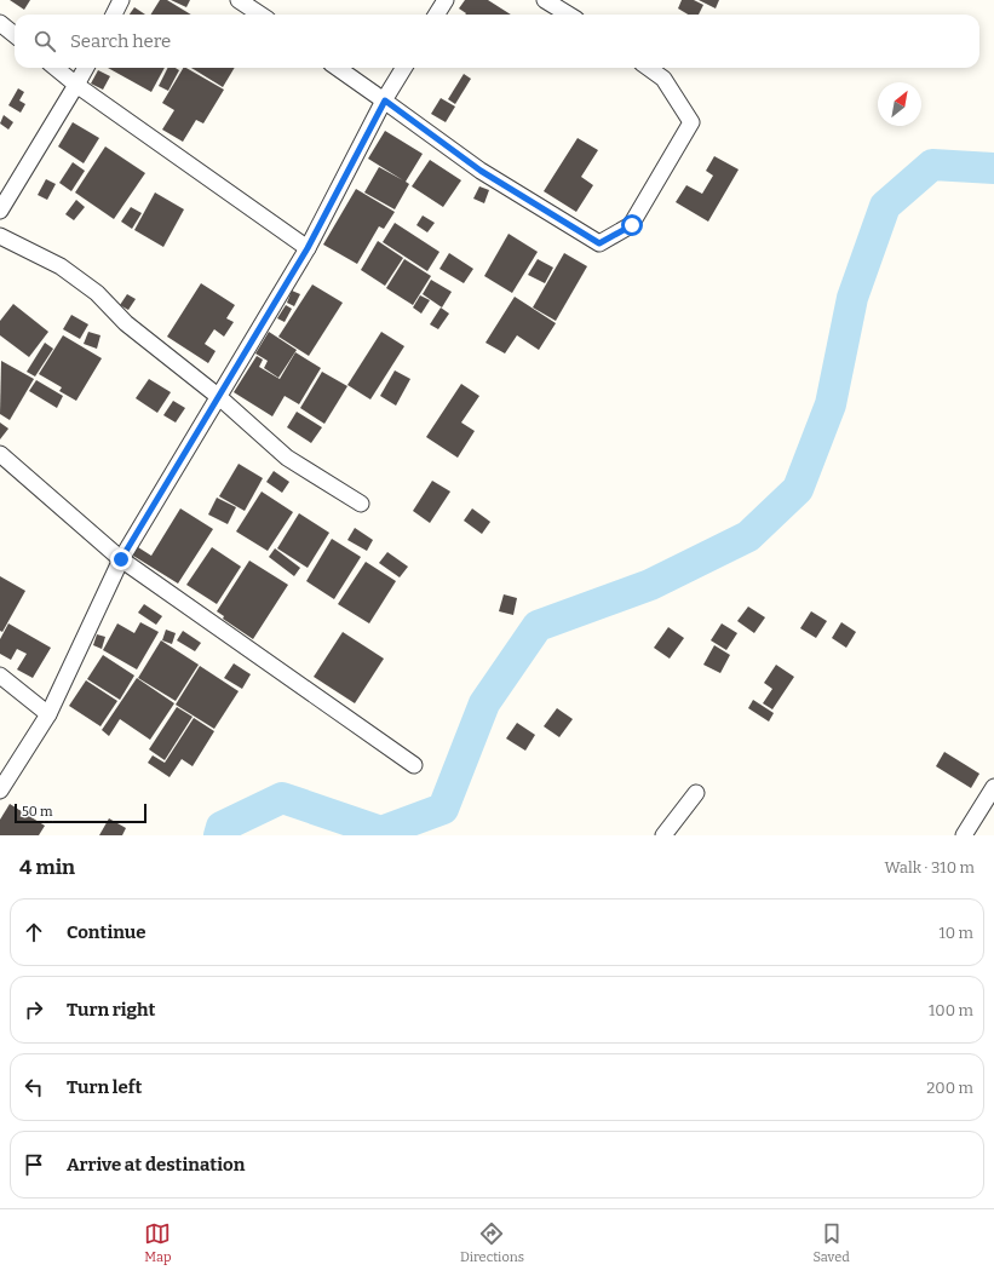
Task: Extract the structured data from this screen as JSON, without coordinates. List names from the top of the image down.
{
  "scale_bar": "50 m",
  "north": "top right",
  "page": {
    "search": "Search here",
    "scale": "50 m",
    "heading": ["4 min", "Walk · 310 m"],
    "list": [
      ["Continue", "10 m"],
      ["Turn right", "100 m"],
      ["Turn left", "200 m"],
      "Arrive at destination"
    ],
    "nav": ["Map", "Directions", "Saved"]
  }
}
